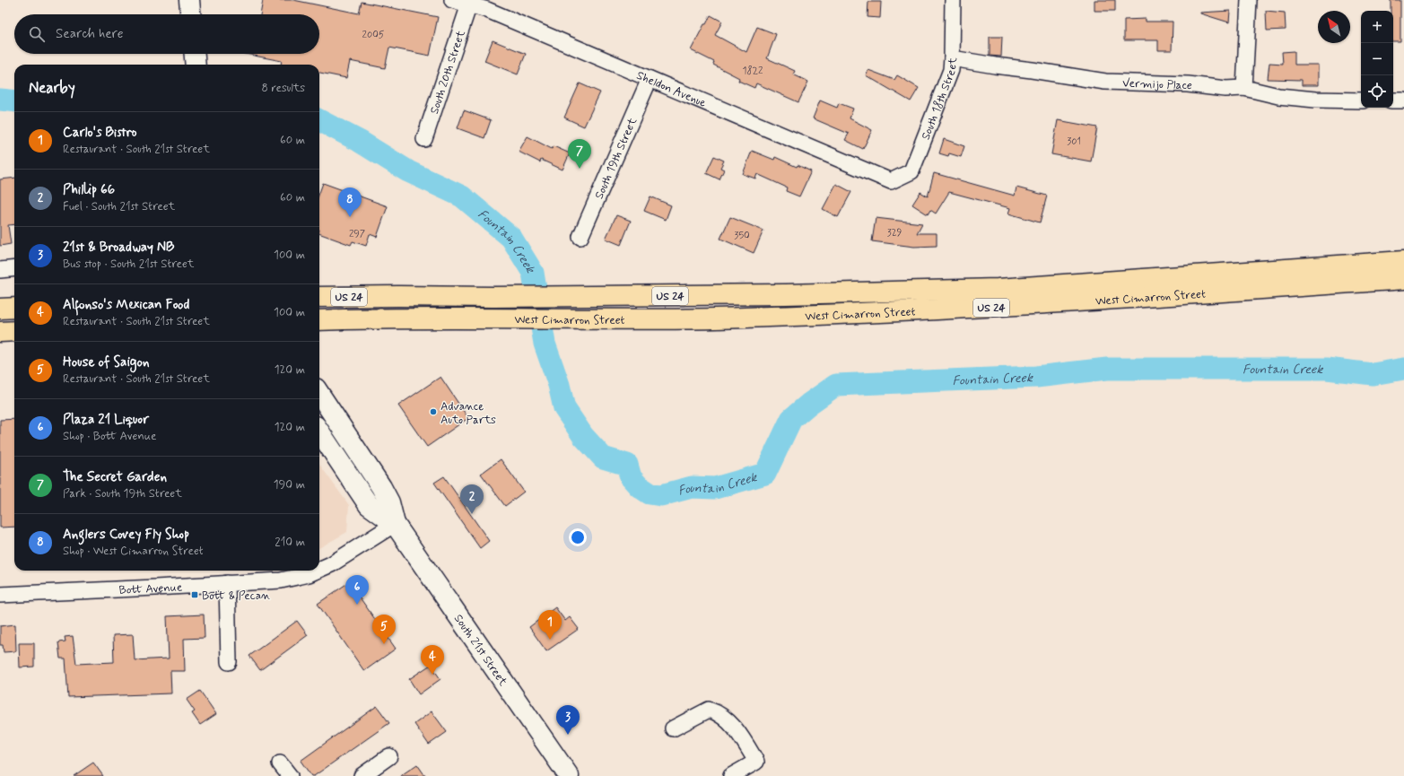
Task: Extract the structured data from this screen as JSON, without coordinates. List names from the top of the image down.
{
  "streets": {
    "highway": ["US 24", "West Cimarron Street"],
    "main road": ["South 21st Street"],
    "street": [
      "South 20th Street",
      "Vermijo Place",
      "Sheldon Avenue",
      "South 18th Street",
      "South 19th Street",
      "Bott Avenue"
    ]
  },
  "crossings": [
    ["South 20th Street", "Sheldon Avenue"],
    ["Vermijo Place", "South 18th Street"],
    ["Sheldon Avenue", "South 18th Street"],
    ["Sheldon Avenue", "South 19th Street"],
    ["Bott Avenue", "South 21st Street"]
  ],
  "water": ["Fountain Creek"],
  "places": {
    "other": ["Advance Auto Parts"],
    "transit": ["Bott & Pecan"]
  },
  "house_numbers": [
    "2005",
    "1822",
    "301",
    "329",
    "297",
    "350"
  ],
  "north": "top left",
  "page": {
    "map_buttons": ["+", "−"],
    "search": "Search here",
    "heading": ["Nearby", "8 results"],
    "list": [
      {
        "mark": "1",
        "name": "Carlo's Bistro",
        "note": "Restaurant · South 21st Street",
        "value": "60 m"
      },
      {
        "mark": "2",
        "name": "Phillip 66",
        "note": "Fuel · South 21st Street",
        "value": "60 m"
      },
      {
        "mark": "3",
        "name": "21st & Broadway NB",
        "note": "Bus stop · South 21st Street",
        "value": "100 m"
      },
      {
        "mark": "4",
        "name": "Alfonso's Mexican Food",
        "note": "Restaurant · South 21st Street",
        "value": "100 m"
      },
      {
        "mark": "5",
        "name": "House of Saigon",
        "note": "Restaurant · South 21st Street",
        "value": "120 m"
      },
      {
        "mark": "6",
        "name": "Plaza 21 Liquor",
        "note": "Shop · Bott Avenue",
        "value": "120 m"
      },
      {
        "mark": "7",
        "name": "The Secret Garden",
        "note": "Park · South 19th Street",
        "value": "190 m"
      },
      {
        "mark": "8",
        "name": "Anglers Covey Fly Shop",
        "note": "Shop · West Cimarron Street",
        "value": "210 m"
      }
    ],
    "pins": [
      "7",
      "8",
      "2",
      "6",
      "1",
      "5",
      "4",
      "3"
    ]
  }
}
